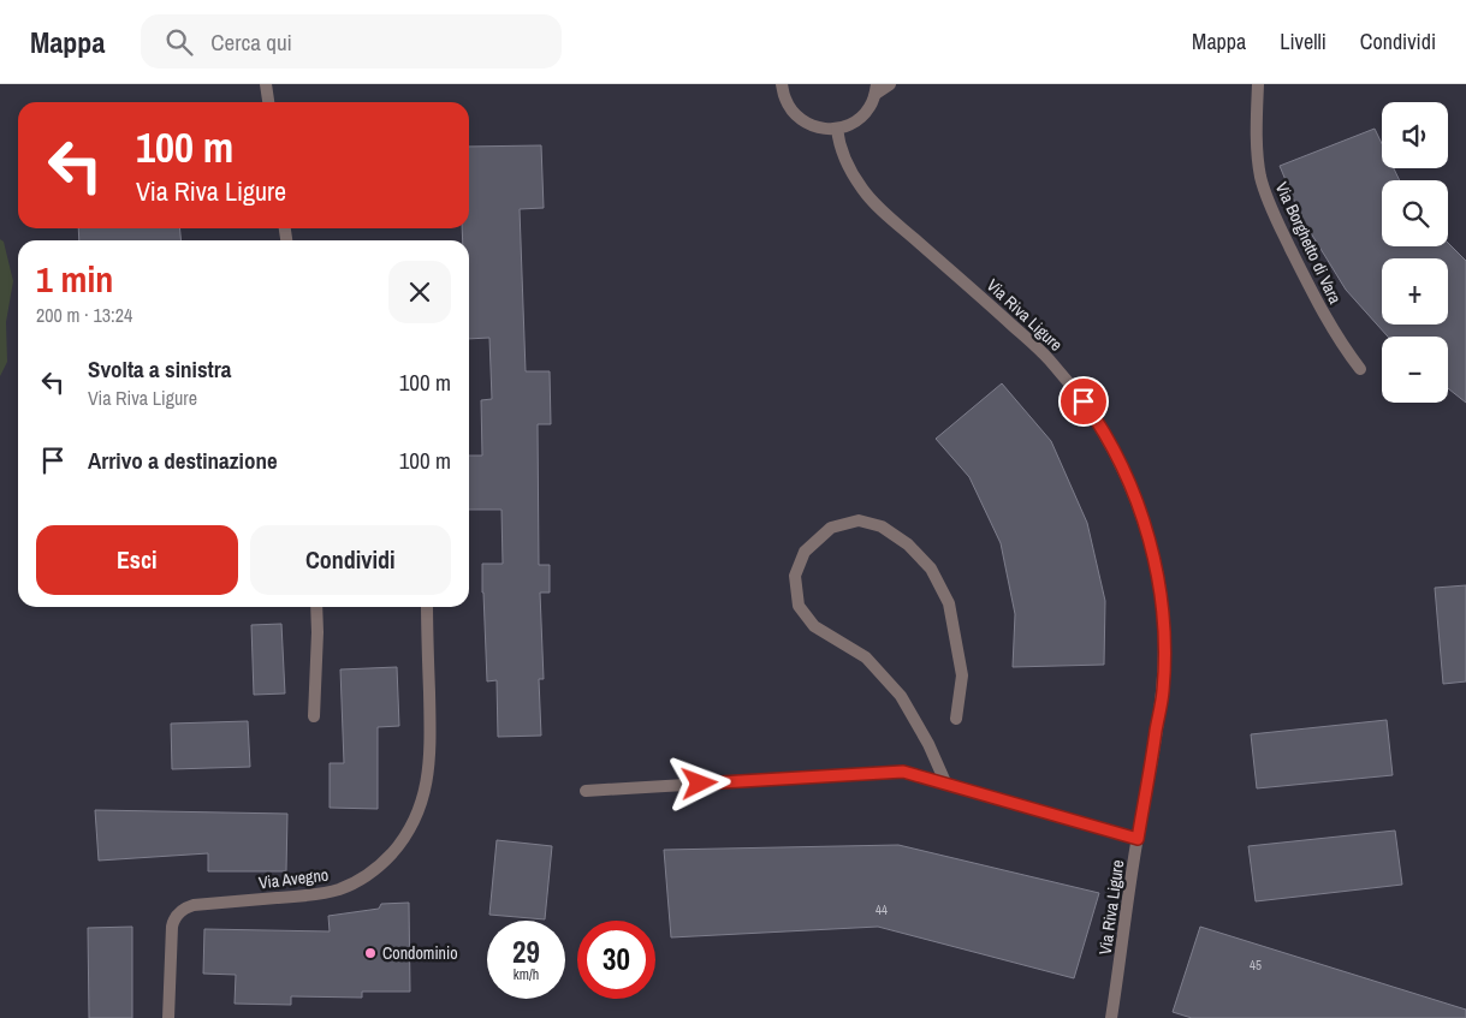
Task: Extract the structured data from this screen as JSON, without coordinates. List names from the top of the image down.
{
  "streets": {
    "street": ["Via Borghetto di Vara", "Via Riva Ligure", "Via Avegno"]
  },
  "places": ["Condominio"],
  "house_numbers": ["44", "45"],
  "page": {
    "header": "Mappa",
    "search": "Cerca qui",
    "nav": ["Mappa", "Livelli", "Condividi"],
    "map_buttons": ["+", "−"],
    "turn": ["100 m", "Via Riva Ligure"],
    "heading": ["1 min", "200 m · 13:24"],
    "list": [
      {
        "name": "Svolta a sinistra",
        "note": "Via Riva Ligure",
        "value": "100 m"
      },
      {
        "name": "Arrivo a destinazione",
        "value": "100 m"
      }
    ],
    "buttons": ["Esci", "Condividi"],
    "speed": "29 km/h",
    "limit": "30"
  }
}
